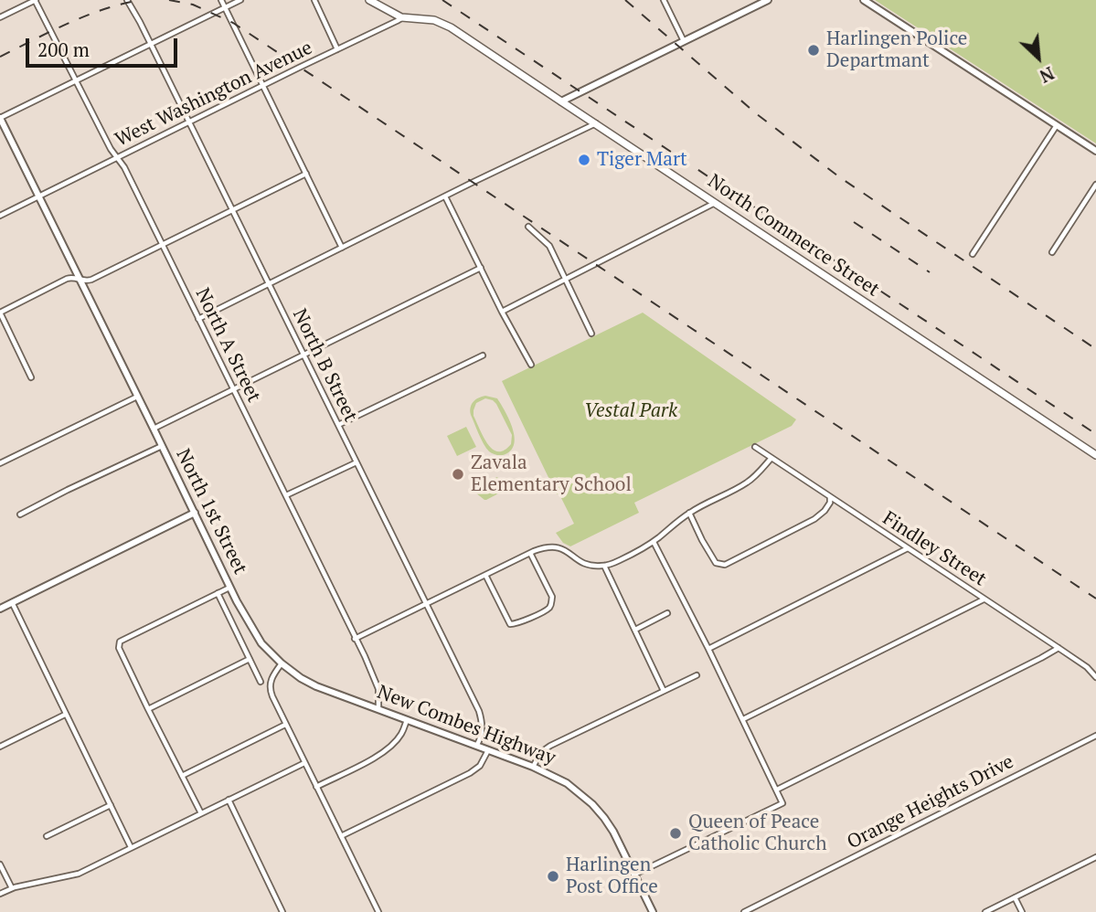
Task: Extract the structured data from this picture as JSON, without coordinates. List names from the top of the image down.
{
  "streets": {
    "main road": ["North Commerce Street"],
    "street": [
      "West Washington Avenue",
      "North A Street",
      "North B Street",
      "North 1st Street",
      "Findley Street",
      "New Combes Highway",
      "Orange Heights Drive"
    ]
  },
  "crossings": [
    ["West Washington Avenue", "North Commerce Street"],
    ["West Washington Avenue", "North A Street"],
    ["West Washington Avenue", "North B Street"],
    ["West Washington Avenue", "North 1st Street"],
    ["North A Street", "New Combes Highway"],
    ["North B Street", "New Combes Highway"],
    ["North 1st Street", "New Combes Highway"]
  ],
  "parks": ["Vestal Park"],
  "places": [
    "Harlingen Police Departmant",
    "Tiger Mart",
    "Zavala Elementary School",
    "Queen of Peace Catholic Church",
    "Harlingen Post Office"
  ],
  "scale_bar": "200 m",
  "north": "bottom right"
}
